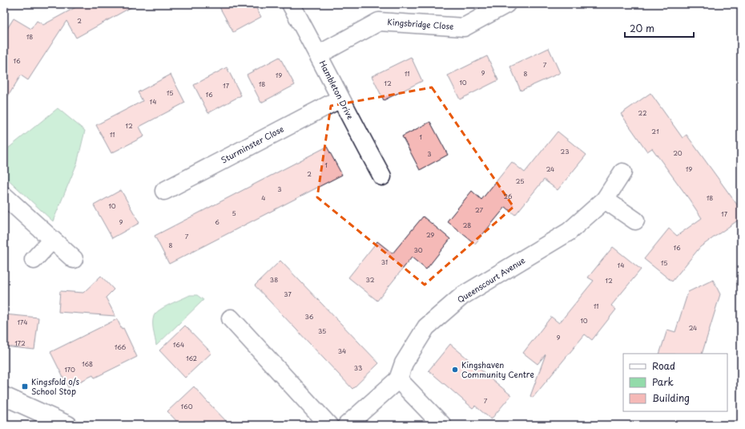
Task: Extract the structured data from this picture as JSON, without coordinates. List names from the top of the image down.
{
  "streets": {
    "street": [
      "Kingsbridge Close",
      "Hambleton Drive",
      "Sturminster Close",
      "Queenscourt Avenue"
    ]
  },
  "crossings": [
    ["Kingsbridge Close", "Hambleton Drive"],
    ["Hambleton Drive", "Sturminster Close"]
  ],
  "places": {
    "other": ["Kingshaven Community Centre"],
    "transit": ["Kingsfold o/s School Stop"]
  },
  "house_numbers": [
    "2",
    "18",
    "16",
    "7",
    "9",
    "11",
    "8",
    "19",
    "10",
    "12",
    "18",
    "17",
    "15",
    "16",
    "14",
    "22",
    "12",
    "21",
    "11",
    "1",
    "23",
    "20",
    "3",
    "1",
    "24",
    "19",
    "2",
    "25",
    "3",
    "26",
    "4",
    "18",
    "10",
    "27",
    "5",
    "17",
    "9",
    "6",
    "28",
    "29",
    "7",
    "8",
    "16",
    "30",
    "31",
    "15",
    "14",
    "38",
    "32",
    "12",
    "37",
    "11",
    "36",
    "10",
    "174",
    "24",
    "35",
    "9",
    "172",
    "164",
    "166",
    "34",
    "162",
    "168",
    "33",
    "170",
    "7",
    "160"
  ],
  "legend": ["Road", "Park", "Building"],
  "scale_bar": "20 m"
}
